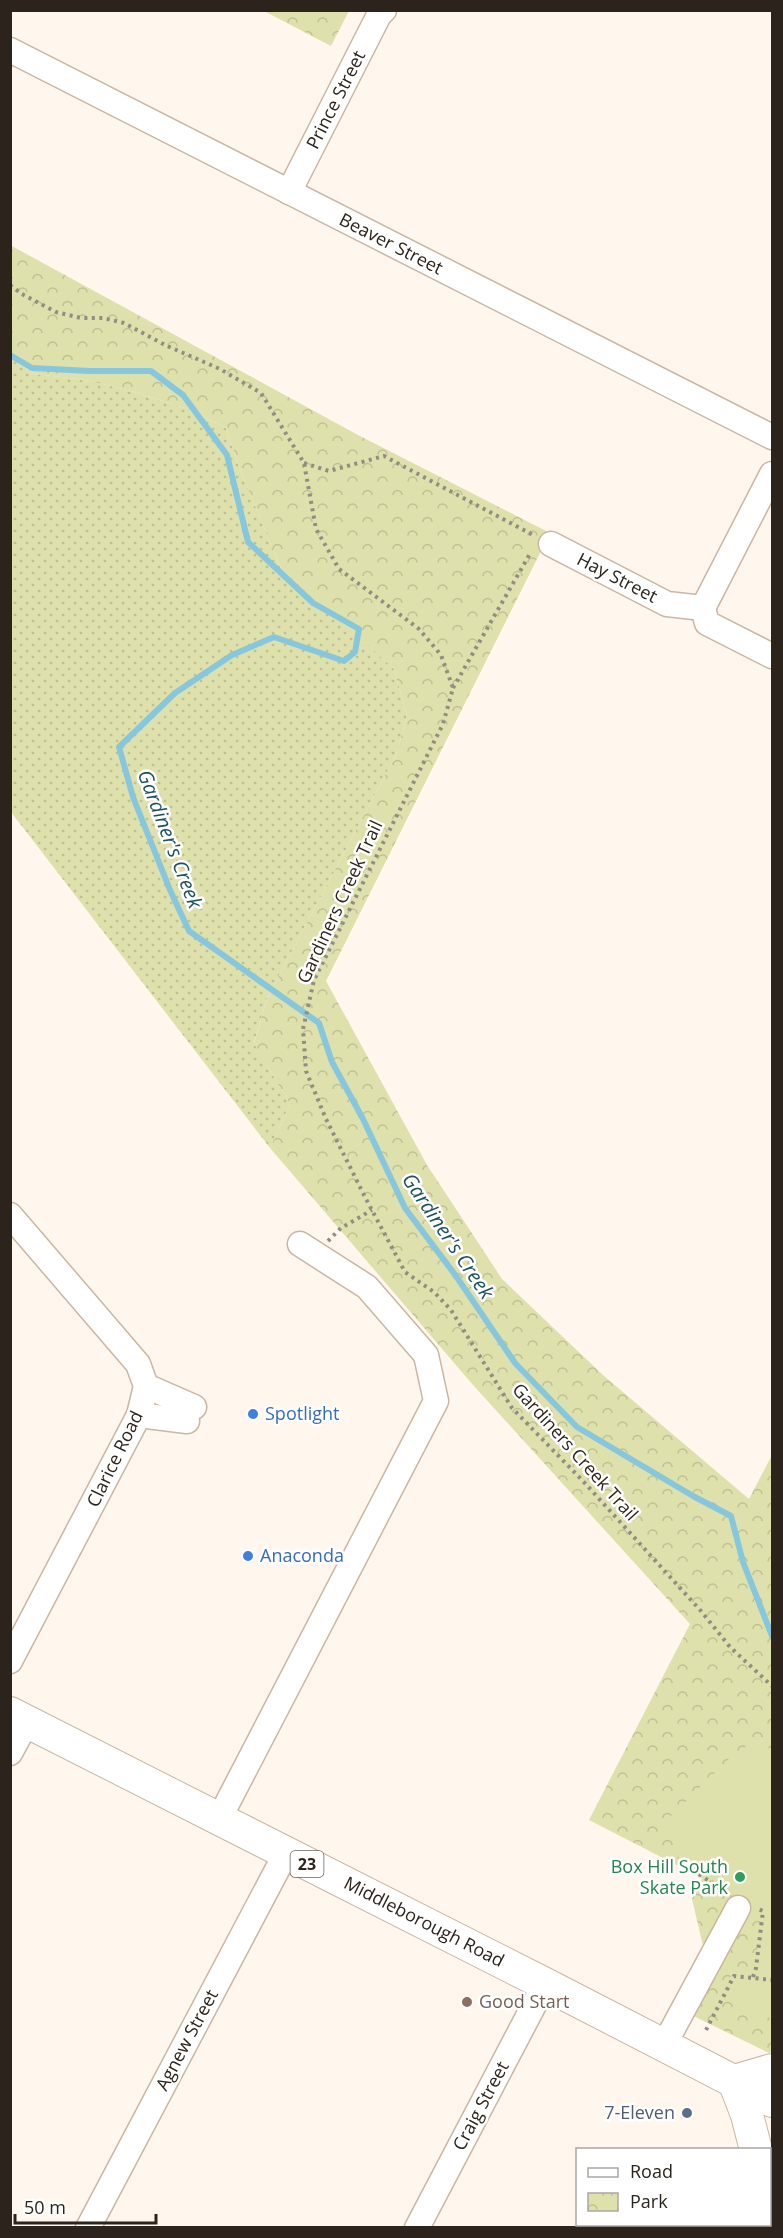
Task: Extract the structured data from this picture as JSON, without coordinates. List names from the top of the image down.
{
  "streets": {
    "main road": ["23", "Middleborough Road"],
    "street": [
      "Prince Street",
      "Beaver Street",
      "Hay Street",
      "Clarice Road",
      "Agnew Street",
      "Craig Street"
    ],
    "path": ["Gardiners Creek Trail"]
  },
  "crossings": [
    ["Prince Street", "Beaver Street"],
    ["Hay Street", "Gardiners Creek Trail"],
    ["Middleborough Road", "Agnew Street"],
    ["Middleborough Road", "Craig Street"]
  ],
  "water": ["Gardiner's Creek"],
  "places": [
    "Spotlight",
    "Anaconda",
    "Box Hill South Skate Park",
    "Good Start",
    "7-Eleven"
  ],
  "legend": ["Road", "Park"],
  "scale_bar": "50 m"
}
